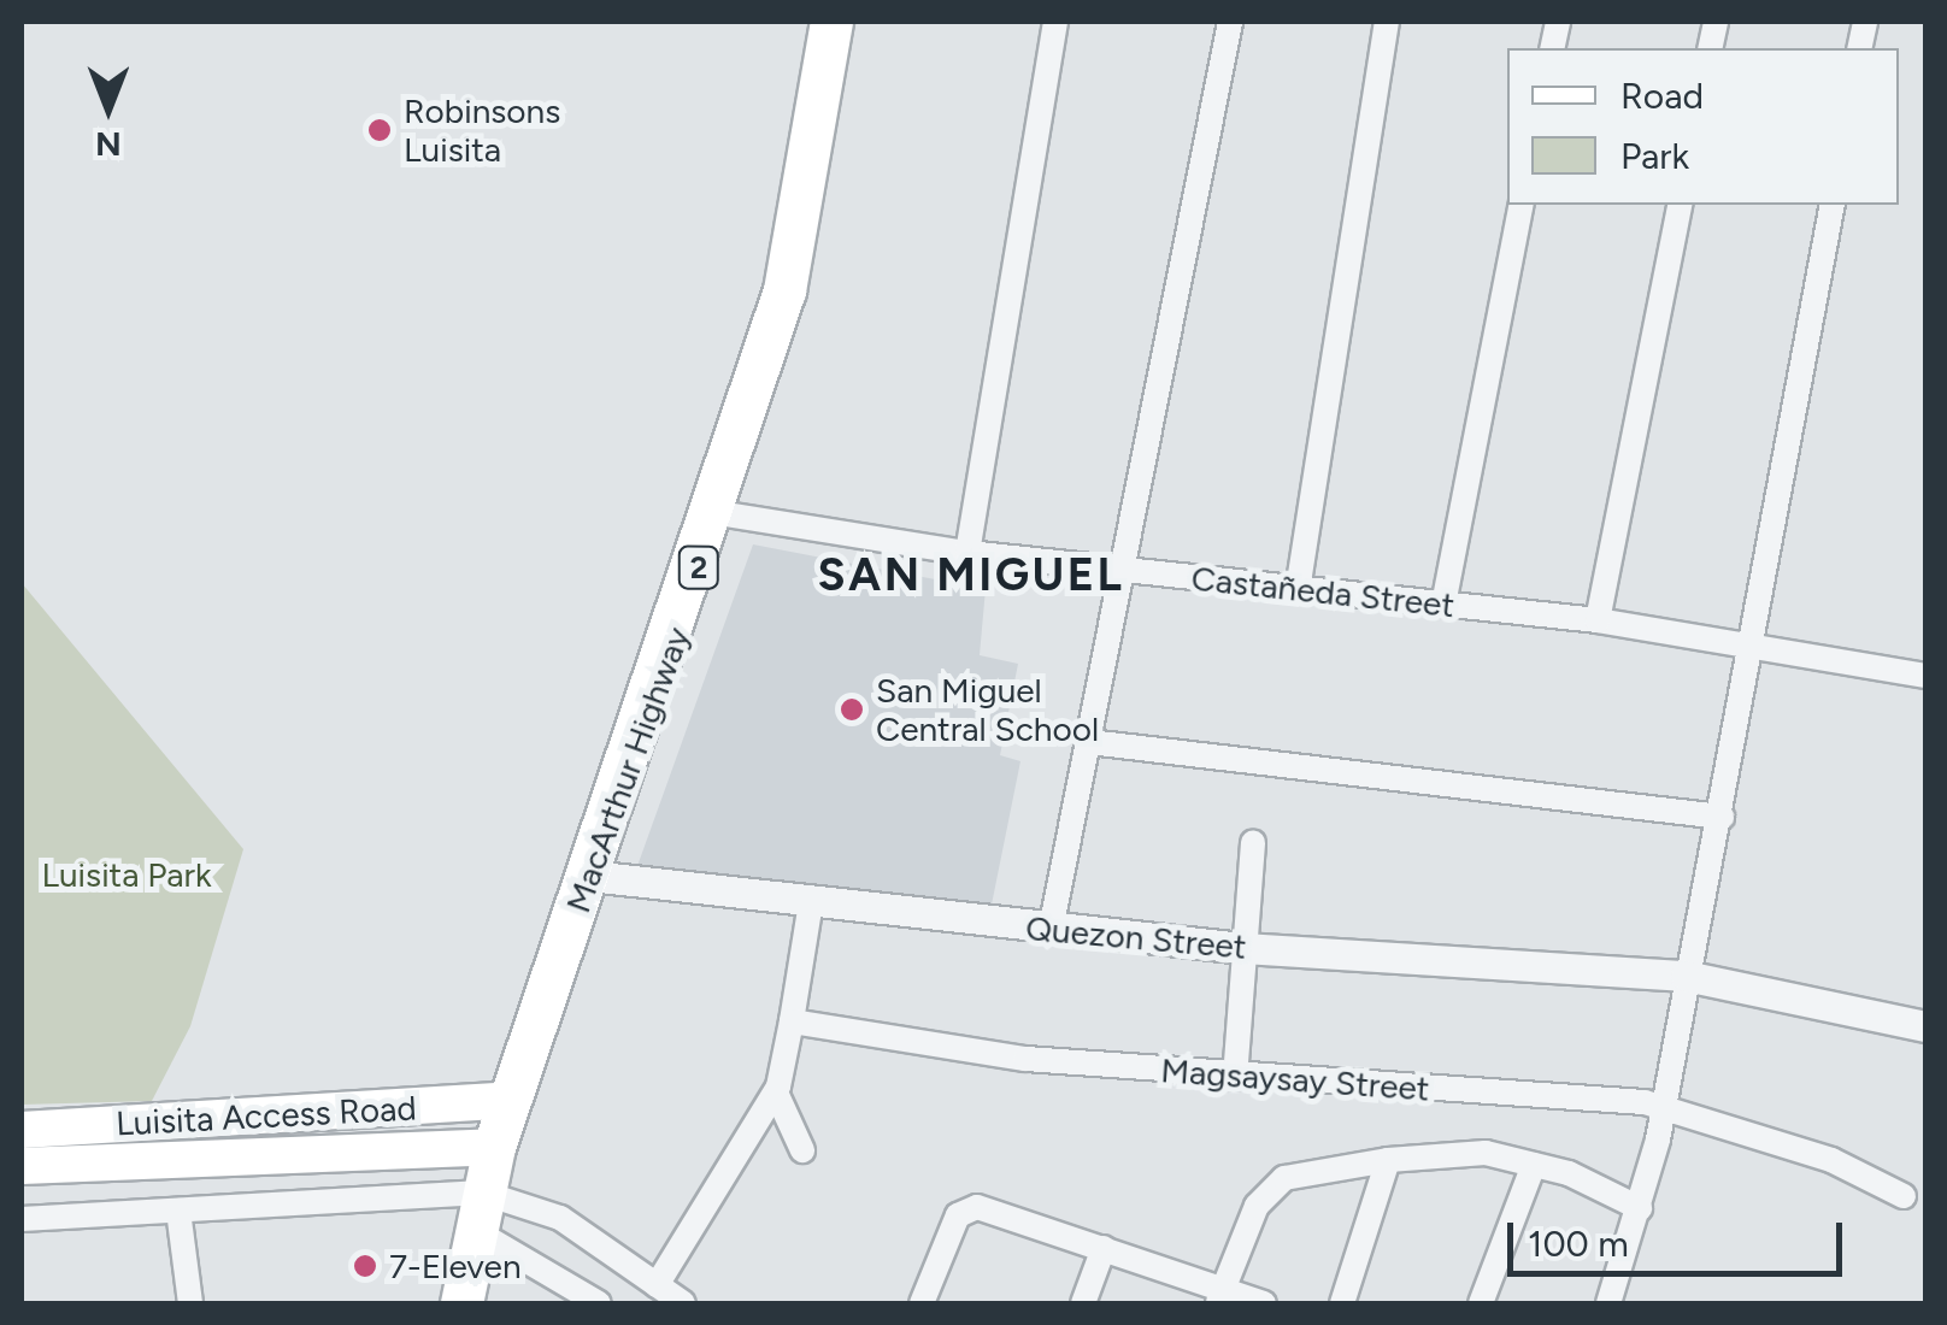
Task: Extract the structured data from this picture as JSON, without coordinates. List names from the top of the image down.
{
  "streets": {
    "highway": ["2", "MacArthur Highway"],
    "main road": ["Luisita Access Road"],
    "street": ["Castañeda Street", "Quezon Street", "Magsaysay Street"]
  },
  "crossings": [
    ["Castañeda Street", "MacArthur Highway"],
    ["MacArthur Highway", "Quezon Street"],
    ["MacArthur Highway", "Luisita Access Road"]
  ],
  "districts": ["SAN MIGUEL"],
  "parks": ["Luisita Park"],
  "places": ["Robinsons Luisita", "San Miguel Central School", "7-Eleven"],
  "legend": ["Road", "Park"],
  "scale_bar": "100 m",
  "north": "bottom"
}
